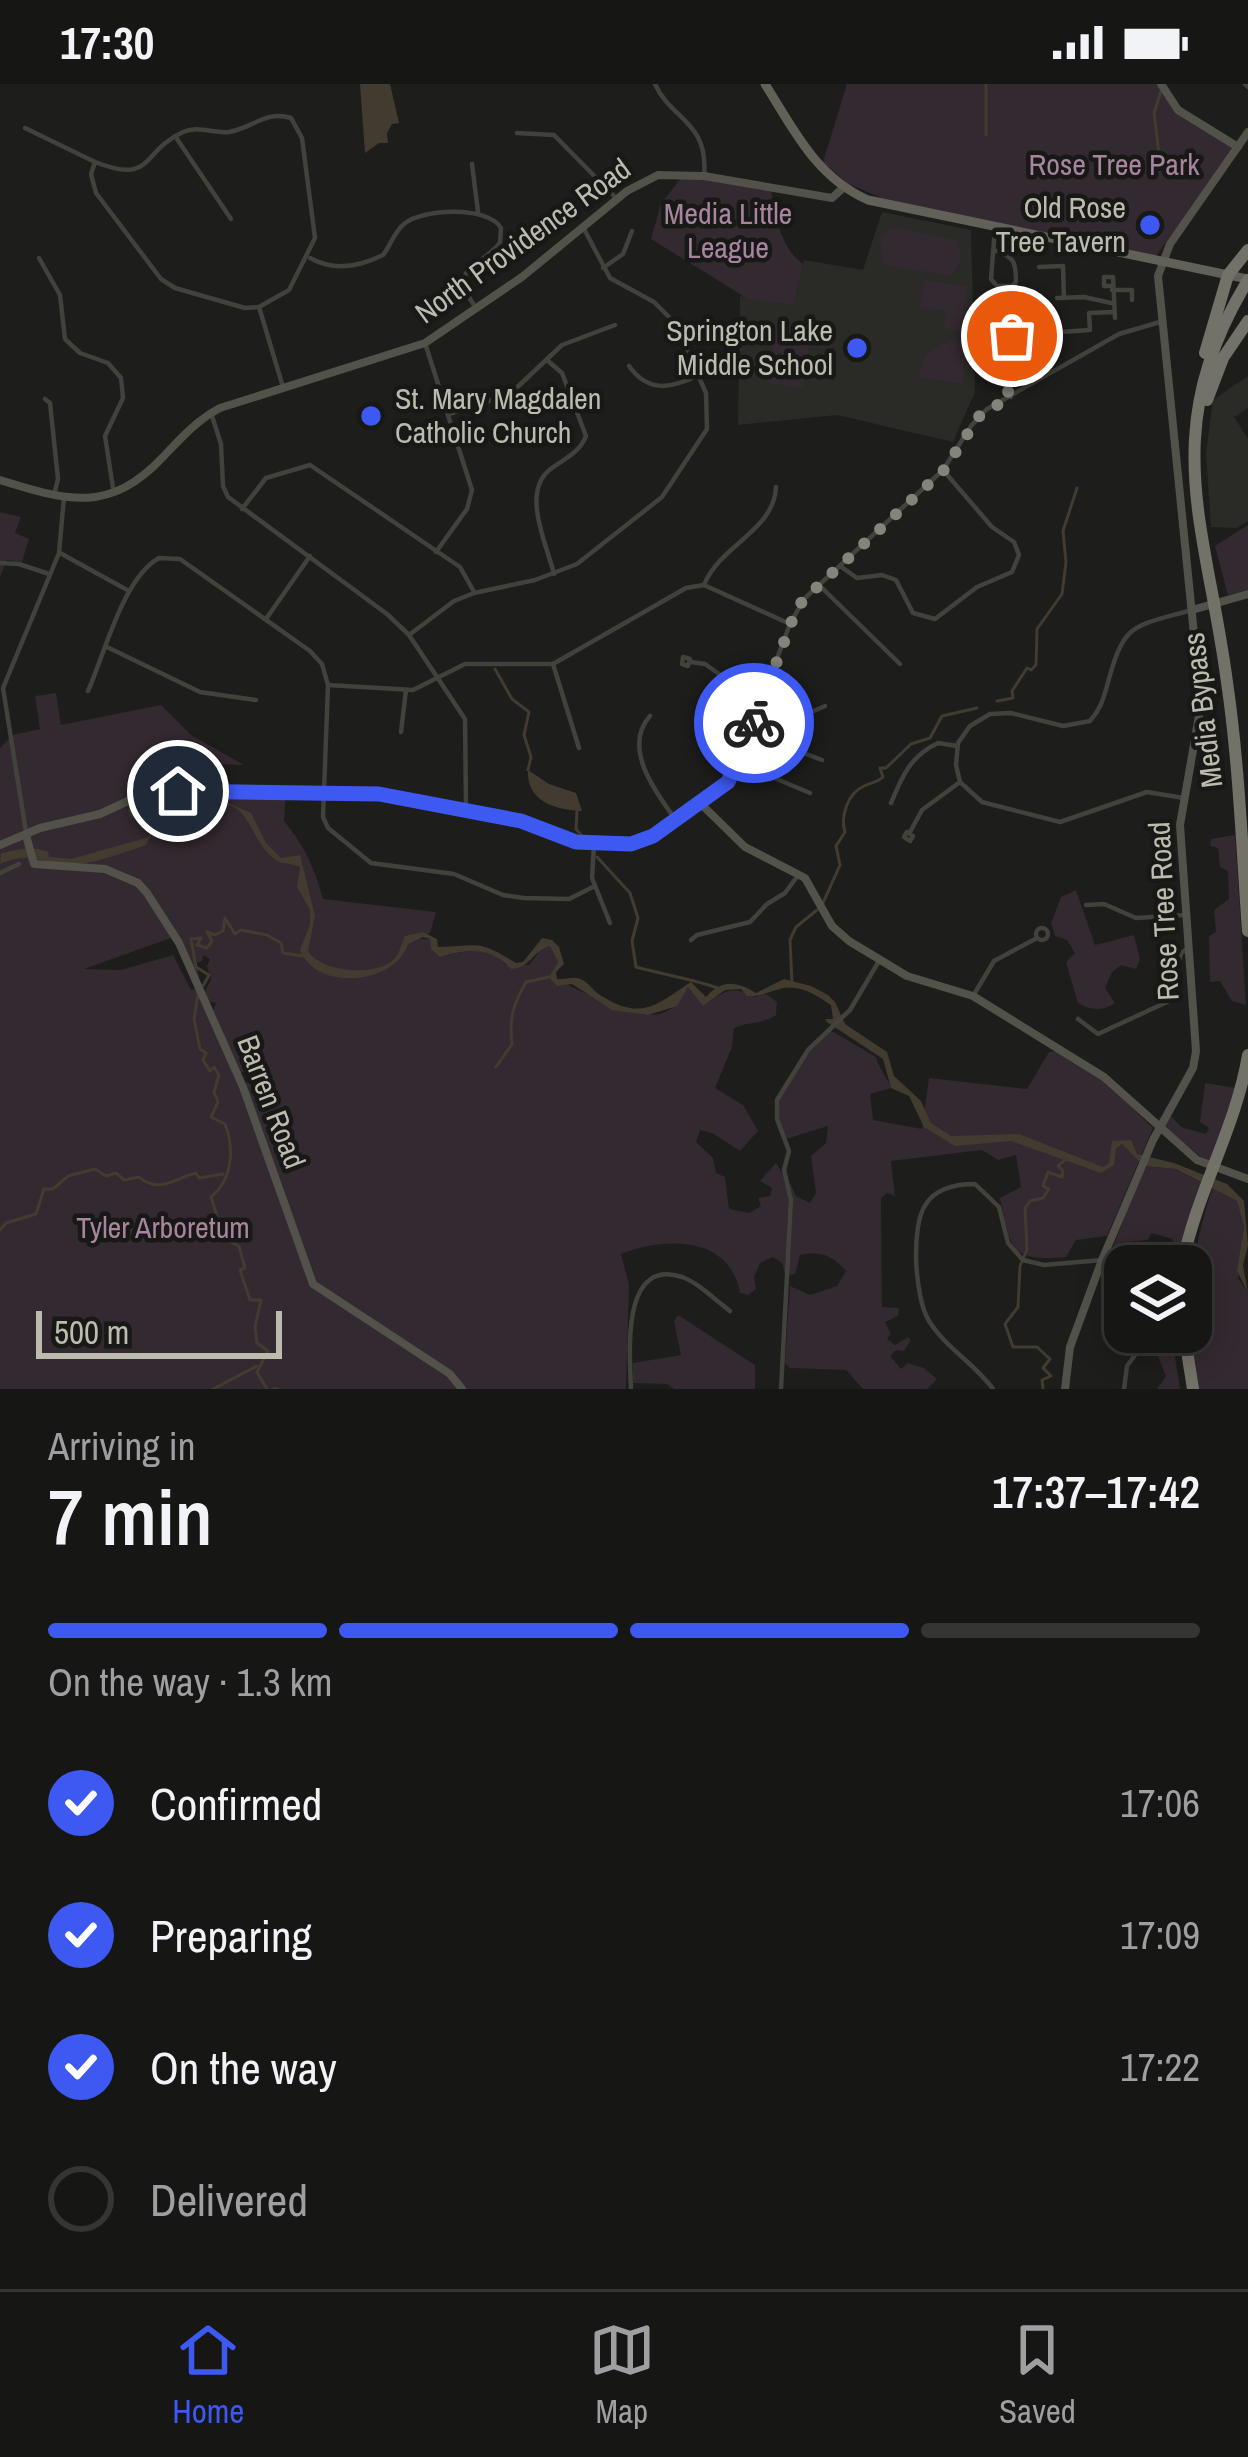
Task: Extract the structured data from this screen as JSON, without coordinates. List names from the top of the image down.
{
  "streets": {
    "highway": ["Media Bypass"],
    "main road": ["North Providence Road"],
    "street": ["Rose Tree Road", "Barren Road"]
  },
  "crossings": [
    ["North Providence Road", "Media Bypass"],
    ["North Providence Road", "Rose Tree Road"]
  ],
  "parks": ["Rose Tree Park", "Media Little League", "Tyler Arboretum"],
  "places": ["Old Rose Tree Tavern", "Springton Lake Middle School", "St. Mary Magdalen Catholic Church"],
  "scale_bar": "500 m",
  "page": {
    "status": "17:30",
    "scale": "500 m",
    "heading": ["7 min", "Arriving in", "17:37–17:42"],
    "bar": "On the way · 1.3 km",
    "list": [
      ["Confirmed", "17:06"],
      ["Preparing", "17:09"],
      ["On the way", "17:22"],
      "Delivered"
    ],
    "tabs": ["Home", "Map", "Saved"]
  }
}
